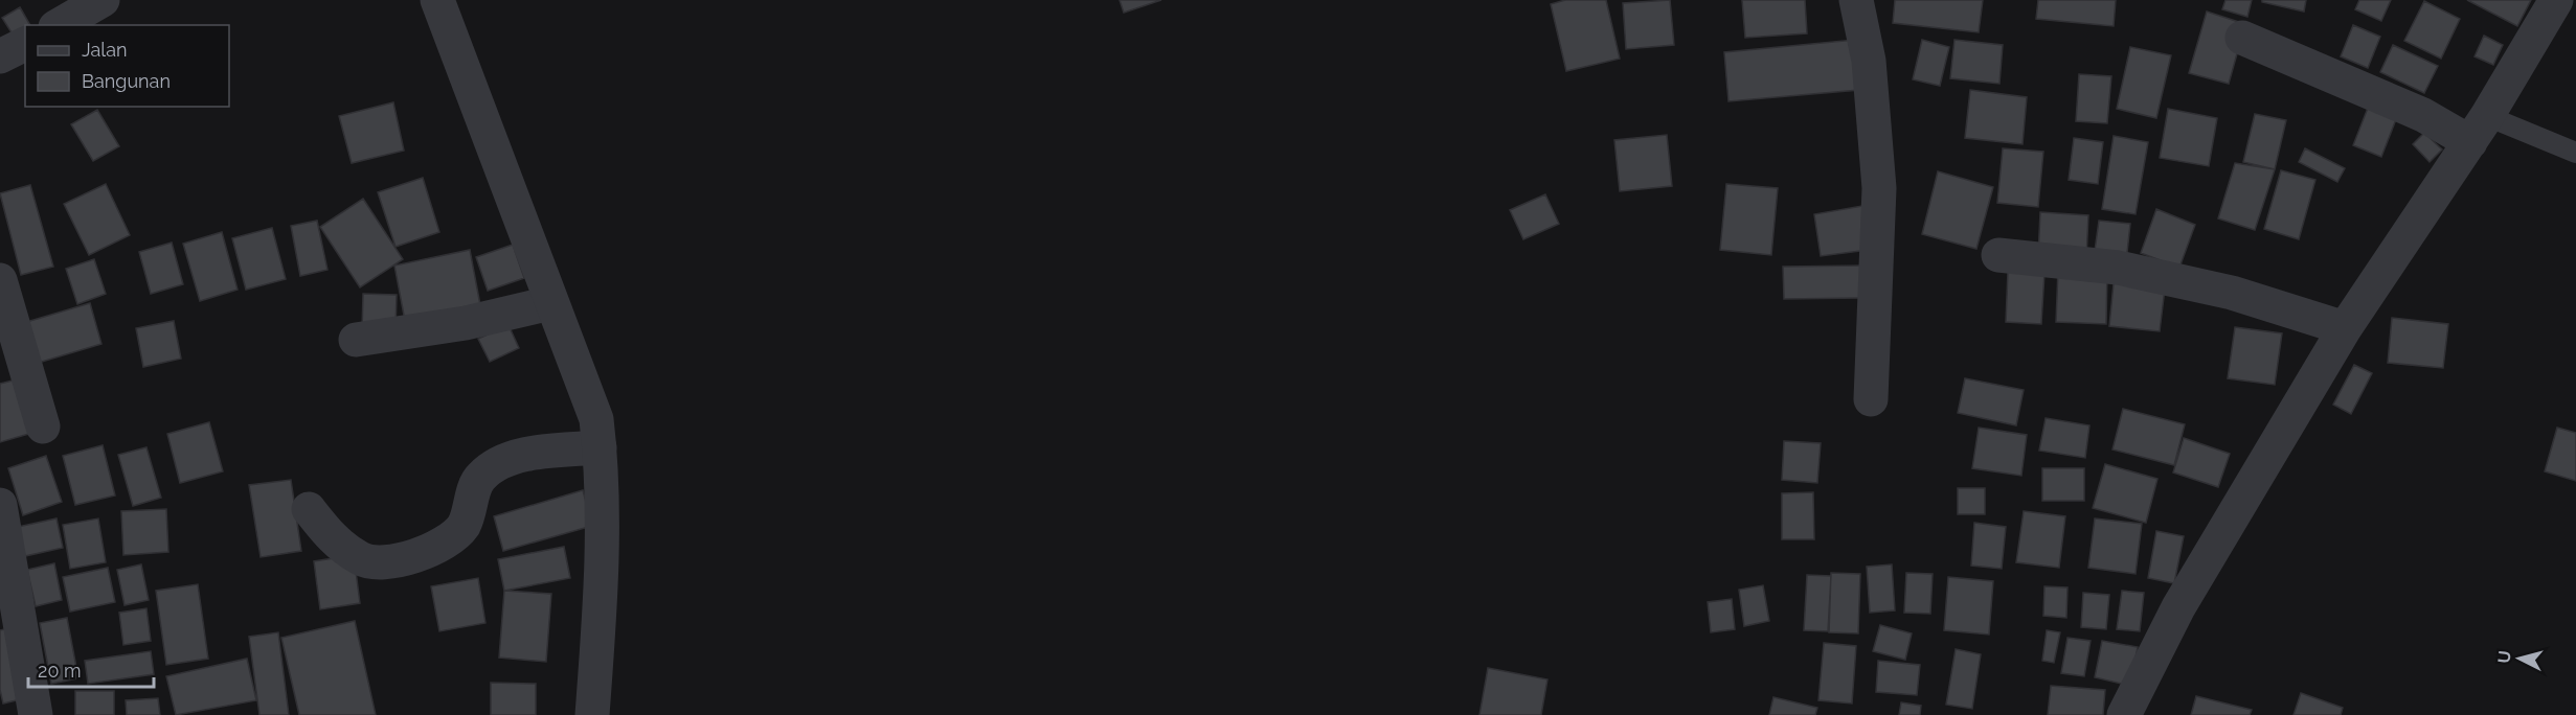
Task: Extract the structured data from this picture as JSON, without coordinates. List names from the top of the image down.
{
  "legend": ["Jalan", "Bangunan"],
  "scale_bar": "20 m",
  "north": "left"
}
